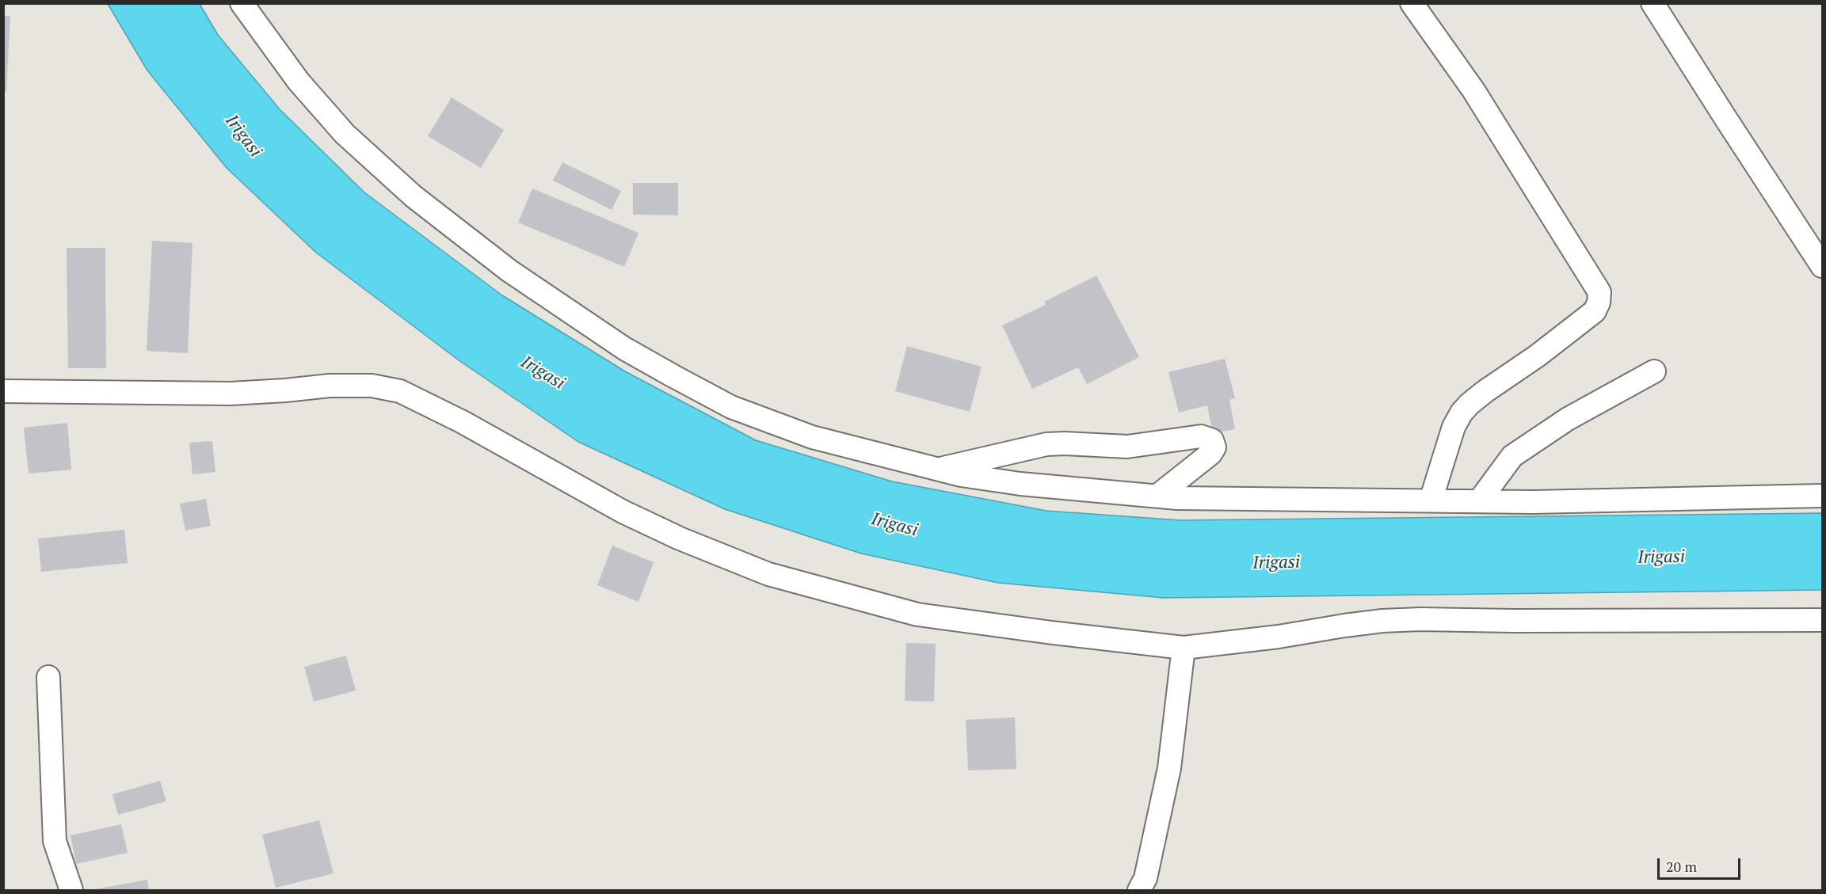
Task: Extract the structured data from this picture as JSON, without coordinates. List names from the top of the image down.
{
  "water": ["Irigasi"],
  "scale_bar": "20 m"
}
